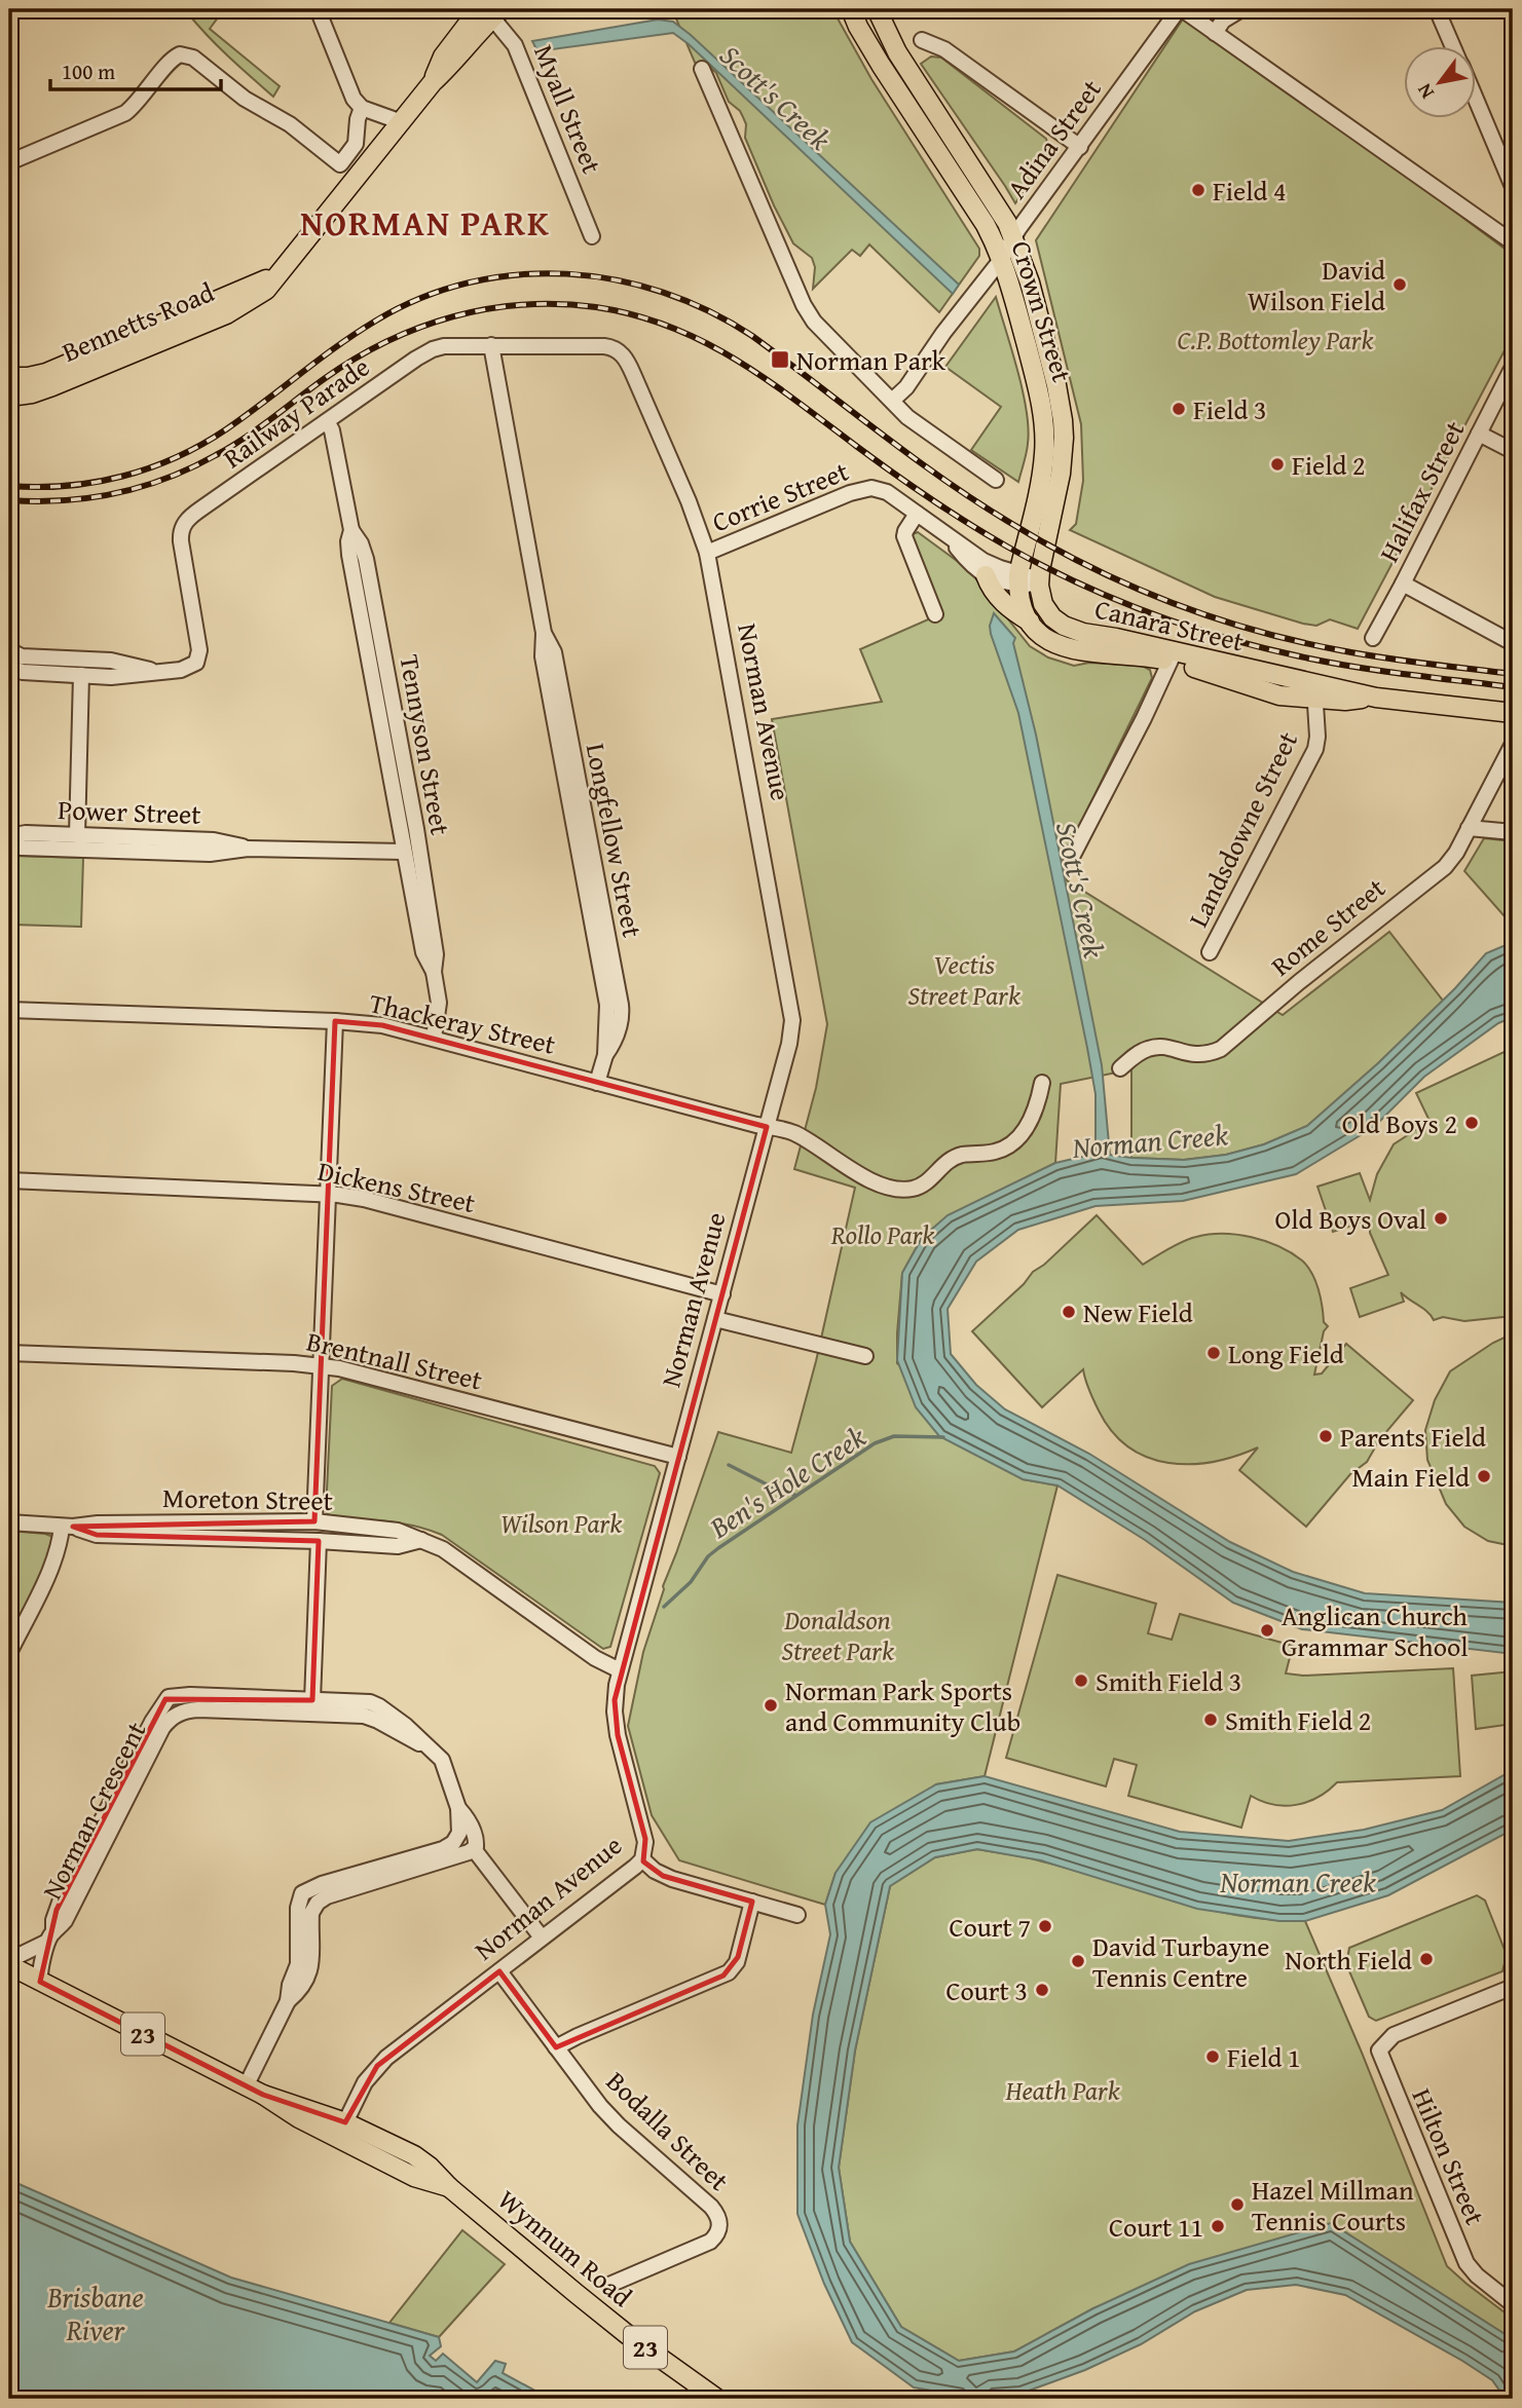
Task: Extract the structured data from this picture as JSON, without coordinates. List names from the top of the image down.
{
  "streets": {
    "main road": [
      "Crown Street",
      "Bennetts Road",
      "Canara Street",
      "23",
      "Wynnum Road"
    ],
    "street": [
      "Myall Street",
      "Adina Street",
      "Railway Parade",
      "Halifax Street",
      "Corrie Street",
      "Norman Avenue",
      "Tennyson Street",
      "Power Street",
      "Landsdowne Street",
      "Longfellow Street",
      "Rome Street",
      "Thackeray Street",
      "Dickens Street",
      "Brentnall Street",
      "Moreton Street",
      "Norman Crescent",
      "Bodalla Street",
      "Hilton Street"
    ]
  },
  "crossings": [
    ["Myall Street", "Bennetts Road"],
    ["Adina Street", "Crown Street"],
    ["Crown Street", "Canara Street"],
    ["Railway Parade", "Norman Avenue"],
    ["Railway Parade", "Tennyson Street"],
    ["Railway Parade", "Longfellow Street"],
    ["Corrie Street", "Norman Avenue"],
    ["Canara Street", "Landsdowne Street"],
    ["Norman Avenue", "Thackeray Street"],
    ["Norman Avenue", "Dickens Street"],
    ["Norman Avenue", "Brentnall Street"],
    ["Norman Avenue", "Moreton Street"],
    ["Norman Avenue", "Bodalla Street"],
    ["Norman Avenue", "Wynnum Road"],
    ["Tennyson Street", "Power Street"],
    ["Tennyson Street", "Thackeray Street"],
    ["Longfellow Street", "Thackeray Street"],
    ["Norman Crescent", "Wynnum Road"]
  ],
  "districts": ["NORMAN PARK"],
  "water": [
    "Scott's Creek",
    "Norman Creek",
    "Ben's Hole Creek",
    "Brisbane River"
  ],
  "parks": [
    "C.P. Bottomley Park",
    "Vectis Street Park",
    "Rollo Park",
    "Wilson Park",
    "Donaldson Street Park",
    "Heath Park"
  ],
  "places": {
    "other": [
      "Field 4",
      "David Wilson Field",
      "Field 3",
      "Field 2",
      "Old Boys 2",
      "Old Boys Oval",
      "New Field",
      "Long Field",
      "Parents Field",
      "Main Field",
      "Anglican Church Grammar School",
      "Smith Field 3",
      "Norman Park Sports and Community Club",
      "Smith Field 2",
      "Court 7",
      "North Field",
      "David Turbayne Tennis Centre",
      "Court 3",
      "Field 1",
      "Hazel Millman Tennis Courts",
      "Court 11"
    ],
    "transit": ["Norman Park"]
  },
  "scale_bar": "100 m",
  "north": "bottom left"
}
